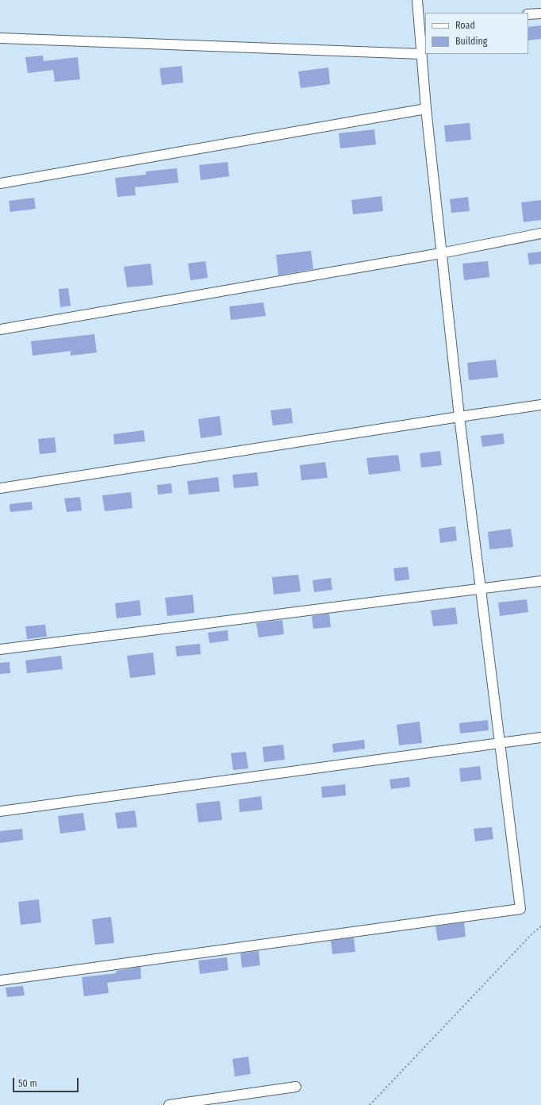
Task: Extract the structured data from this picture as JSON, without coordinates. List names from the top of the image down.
{
  "legend": ["Road", "Building"],
  "scale_bar": "50 m"
}
